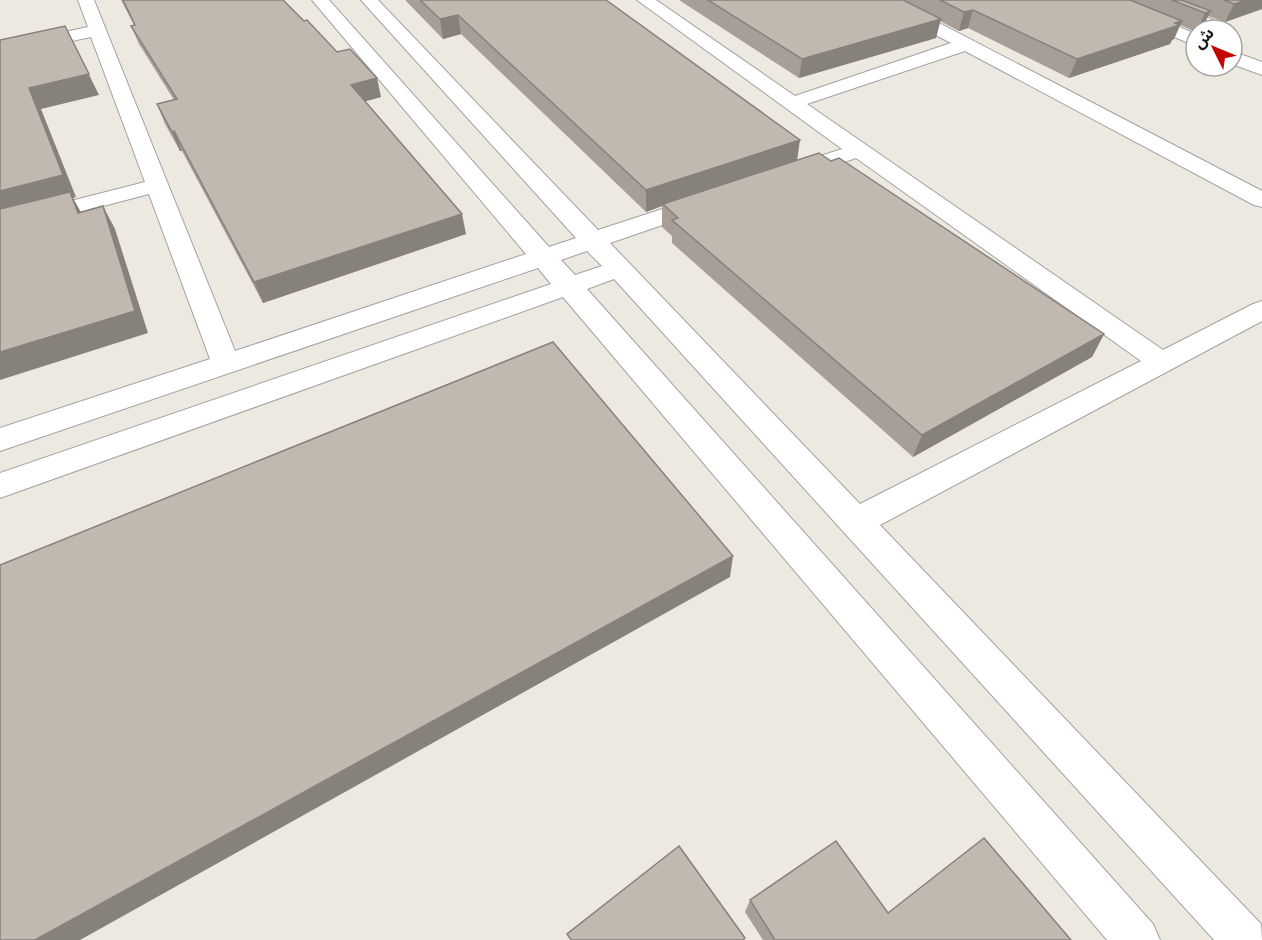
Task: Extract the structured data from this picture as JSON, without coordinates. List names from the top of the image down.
{
  "north": "top left"
}
